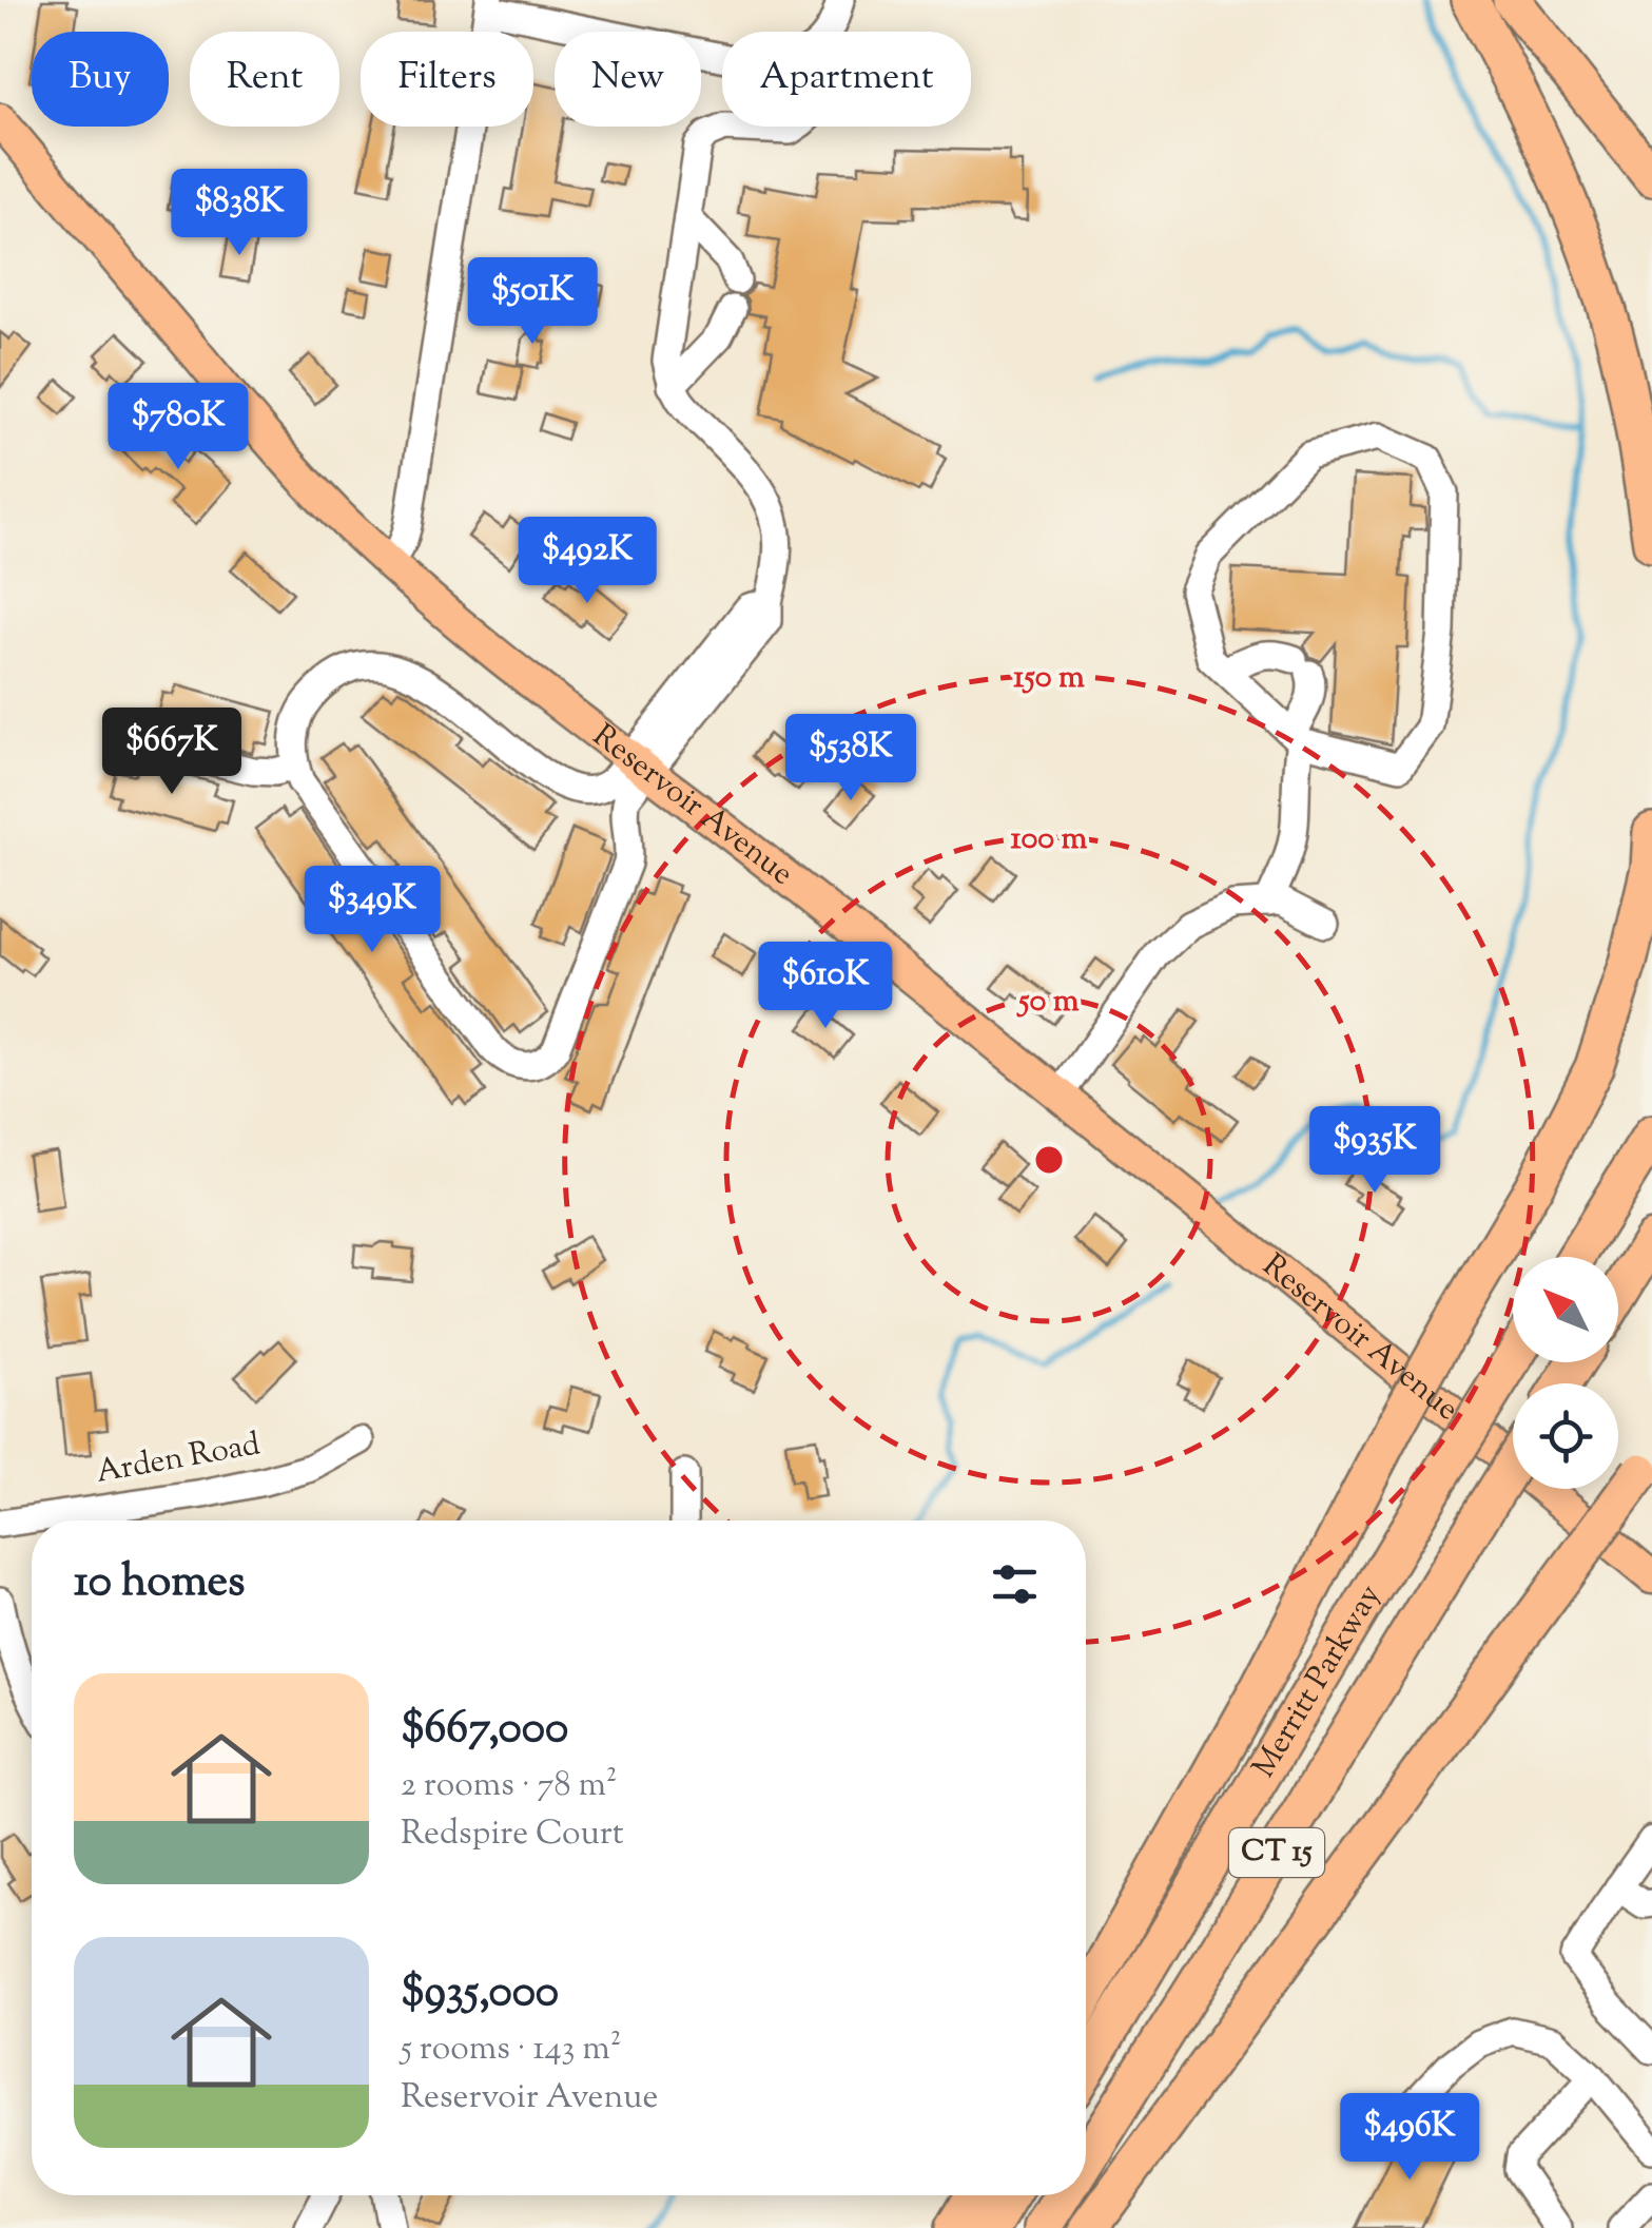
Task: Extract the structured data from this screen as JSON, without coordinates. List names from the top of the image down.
{
  "streets": {
    "highway": ["Merritt Parkway", "CT 15"],
    "main road": ["Reservoir Avenue"],
    "street": ["Arden Road"]
  },
  "north": "top left",
  "page": {
    "chip": [
      "Buy",
      "Rent",
      "Filters",
      "New",
      "Apartment"
    ],
    "price": [
      "$838K",
      "$501K",
      "$780K",
      "$492K",
      "$667K",
      "$538K",
      "$349K",
      "$610K",
      "$935K",
      "$496K"
    ],
    "heading": "10 homes",
    "list": [
      {
        "name": "$667,000",
        "note": "2 rooms · 78 m² · Redspire Court"
      },
      {
        "name": "$935,000",
        "note": "5 rooms · 143 m² · Reservoir Avenue"
      }
    ]
  },
  "rings": ["150 m", "100 m", "50 m"]
}
